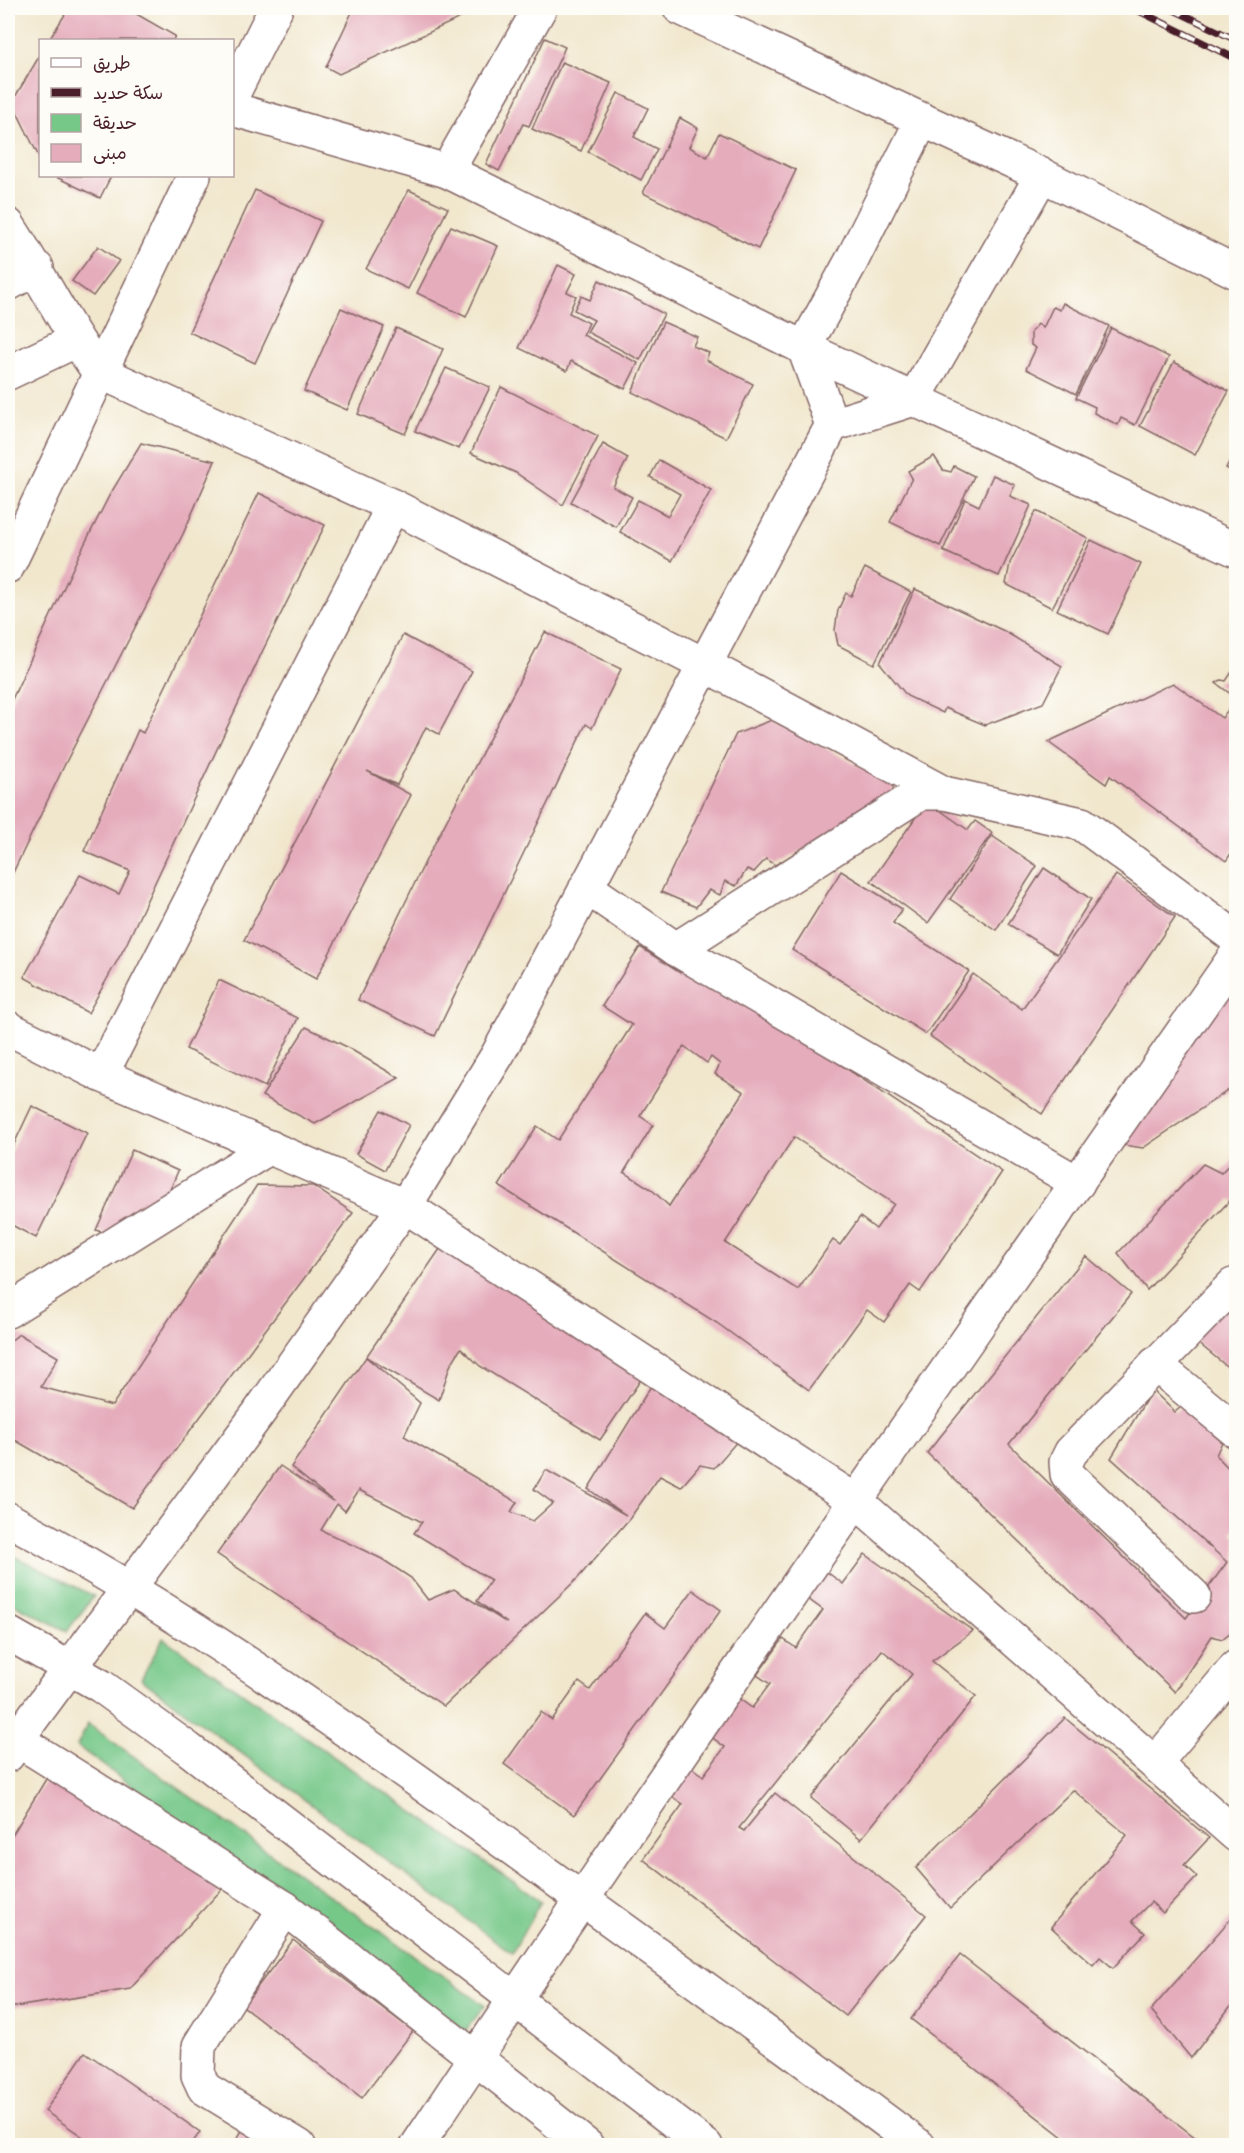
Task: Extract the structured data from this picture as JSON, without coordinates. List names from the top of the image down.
{
  "legend": [
    "طريق",
    "سكة حديد",
    "حديقة",
    "مبنى"
  ]
}
